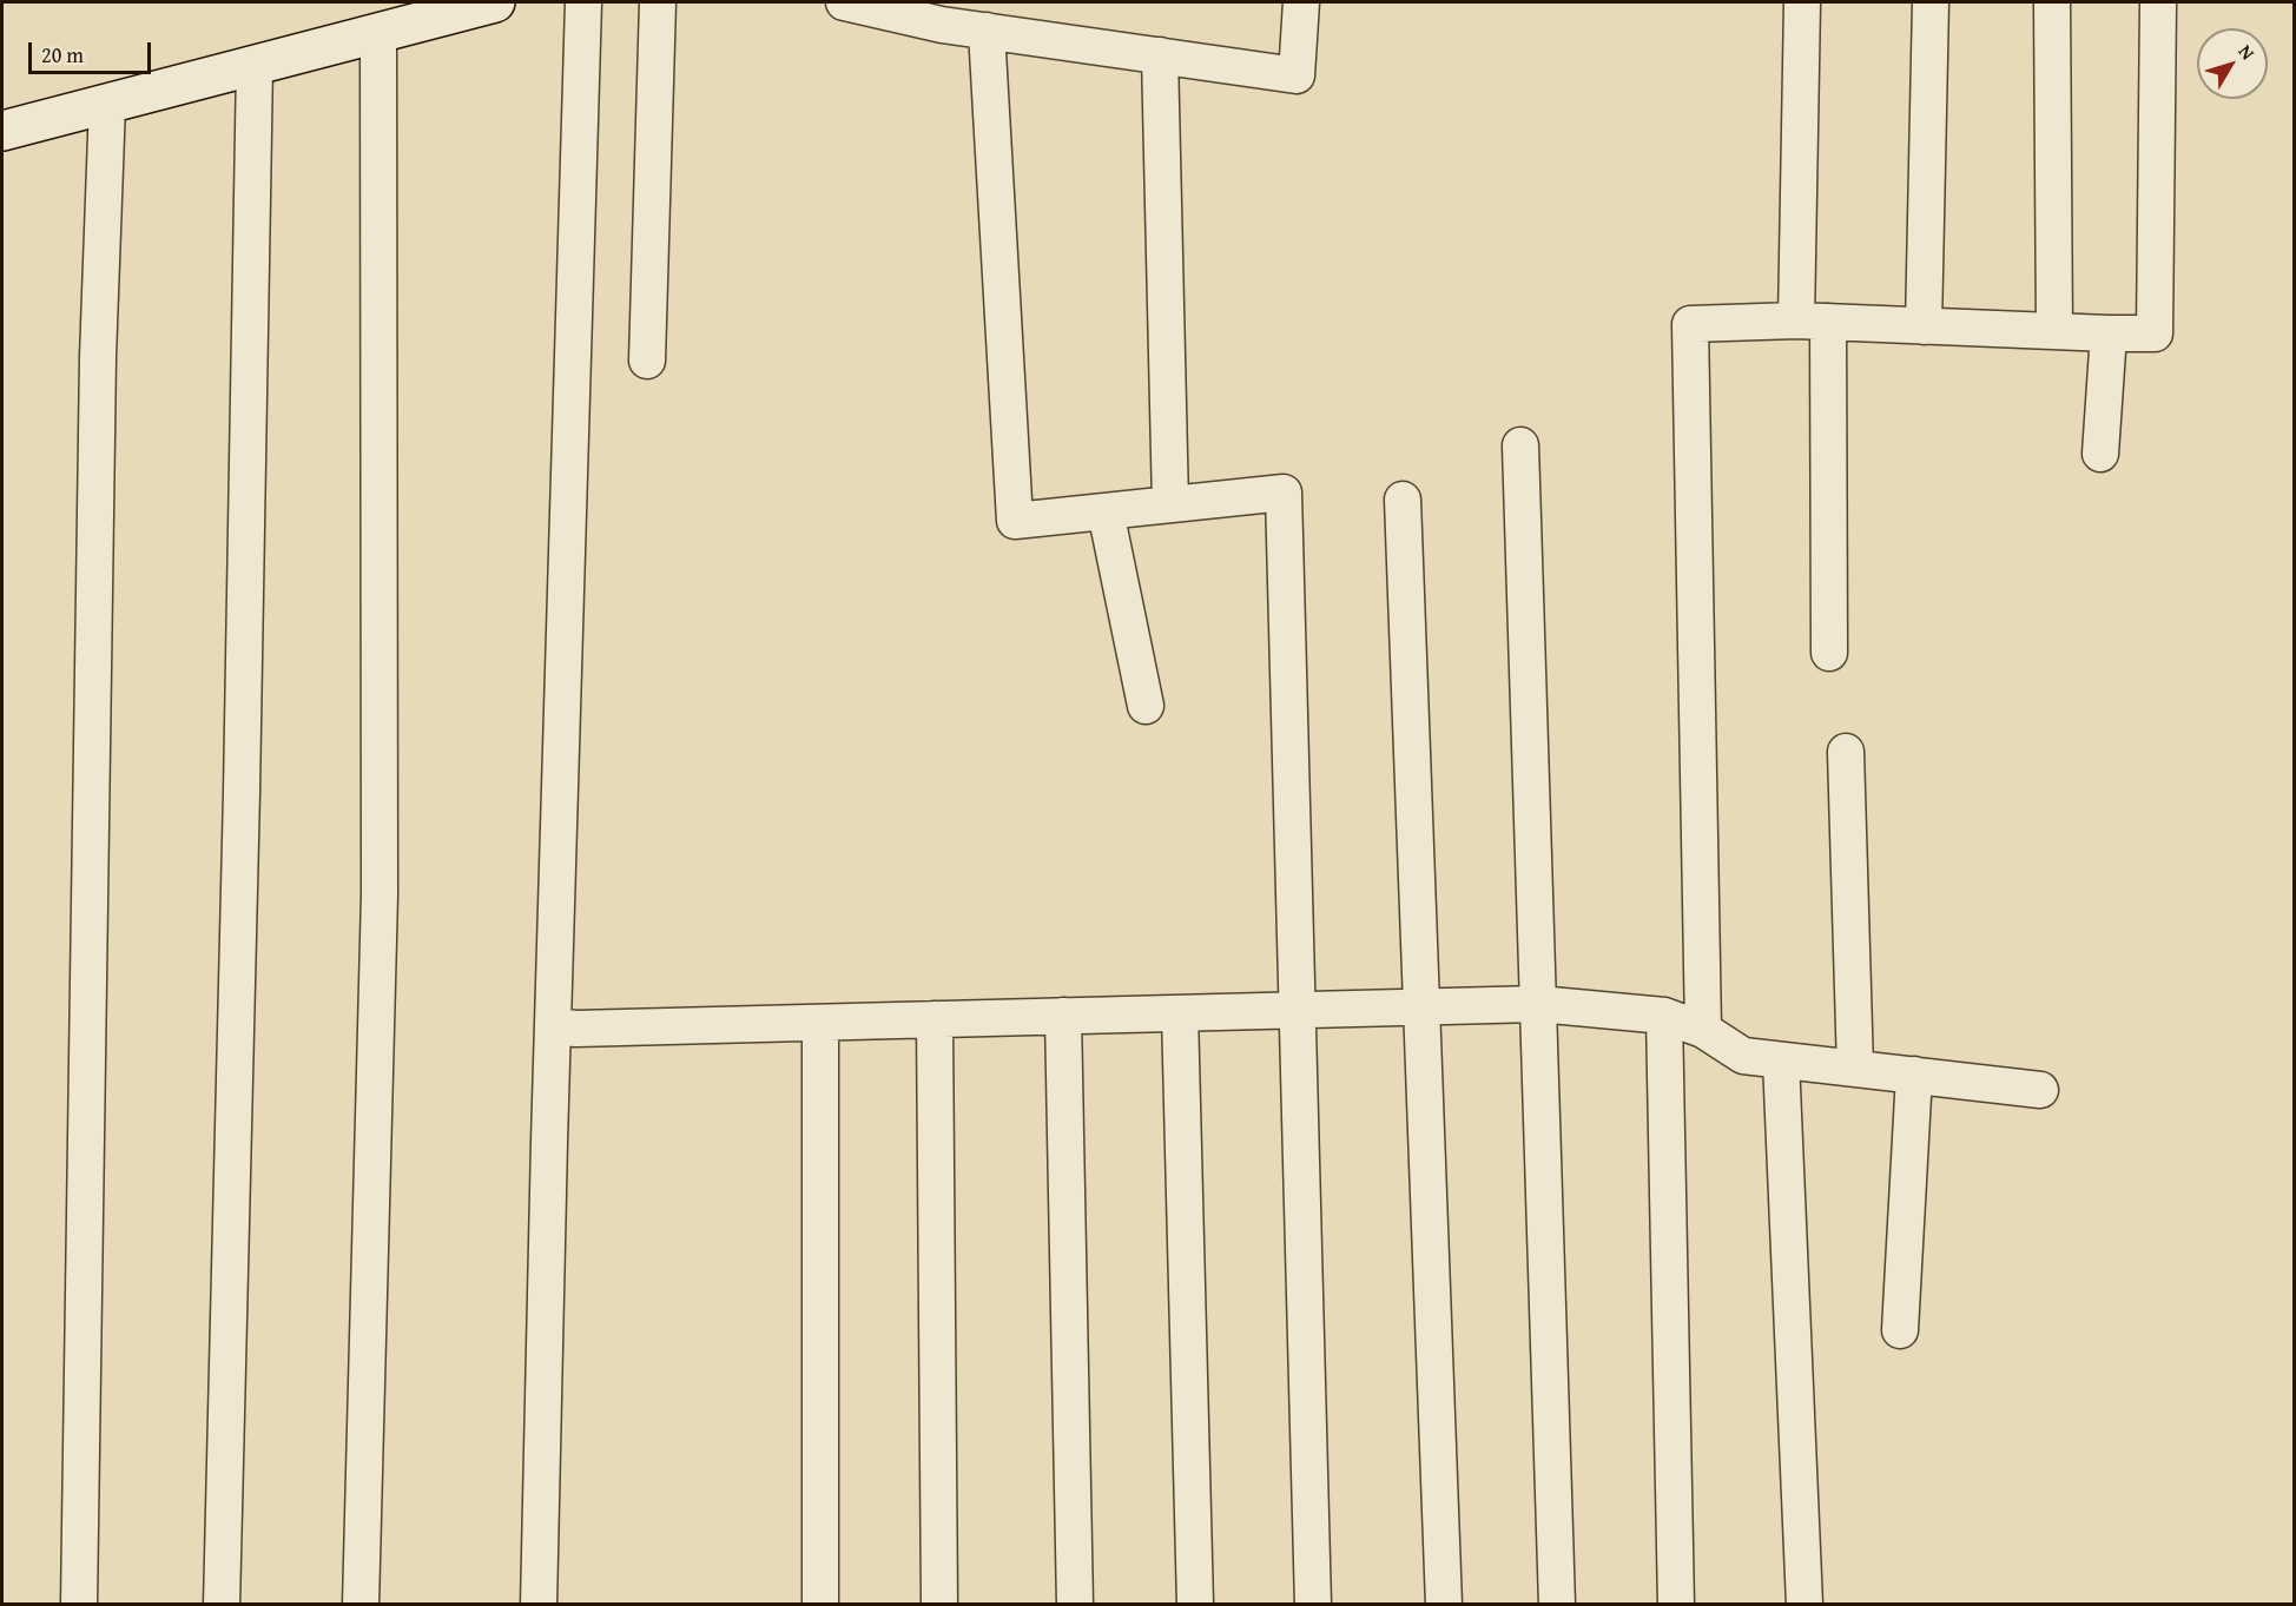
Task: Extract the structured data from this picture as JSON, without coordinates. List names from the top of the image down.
{
  "scale_bar": "20 m",
  "north": "top right"
}
